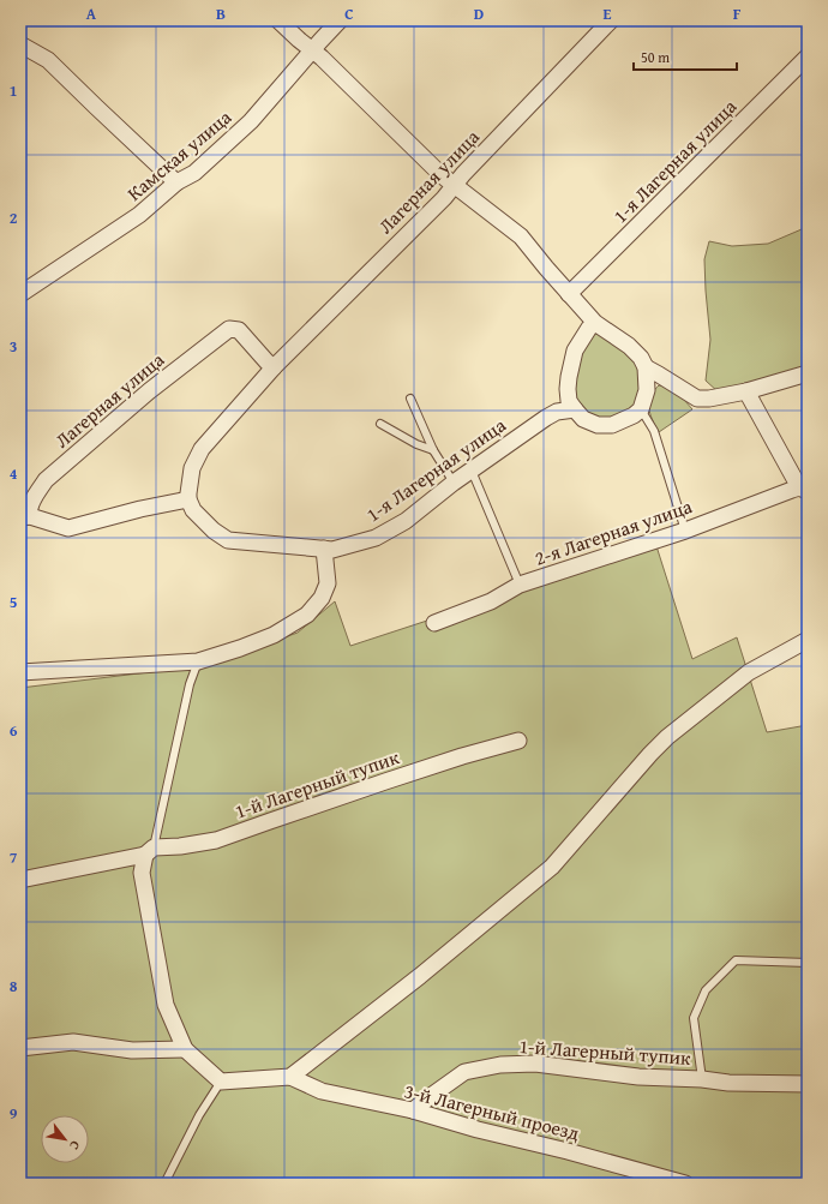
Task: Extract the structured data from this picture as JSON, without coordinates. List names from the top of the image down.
{
  "streets": {
    "street": [
      "Камская улица",
      "1-я Лагерная улица",
      "Лагерная улица",
      "2-я Лагерная улица",
      "1-й Лагерный тупик",
      "3-й Лагерный проезд"
    ]
  },
  "crossings": [
    ["1-я Лагерная улица", "Лагерная улица"],
    ["1-й Лагерный тупик", "3-й Лагерный проезд"]
  ],
  "scale_bar": "50 m",
  "north": "bottom right",
  "grid": {
    "columns": [
      "A",
      "B",
      "C",
      "D",
      "E",
      "F"
    ],
    "rows": [
      "1",
      "2",
      "3",
      "4",
      "5",
      "6",
      "7",
      "8",
      "9"
    ]
  }
}
